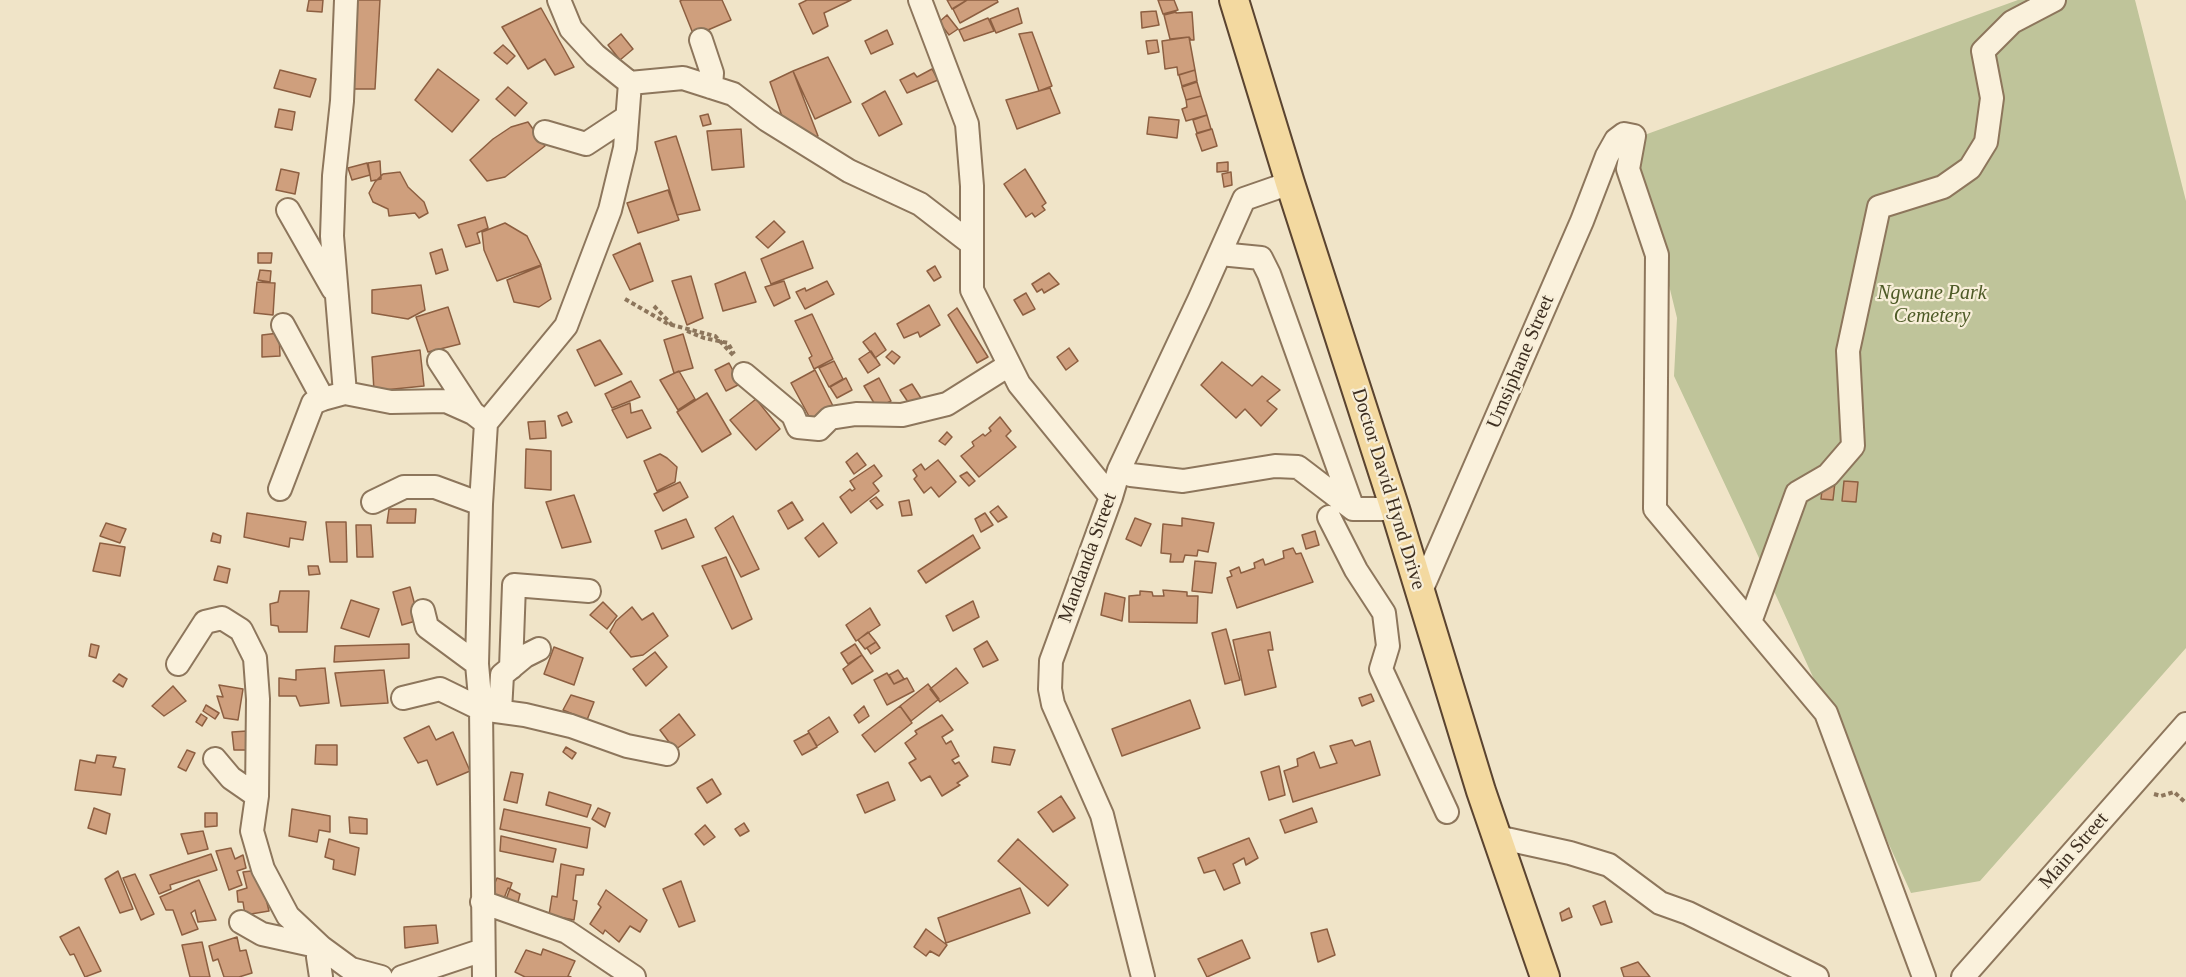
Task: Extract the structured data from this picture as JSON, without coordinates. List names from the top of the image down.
{
  "streets": {
    "main road": ["Doctor David Hynd Drive"],
    "street": ["Umsiphane Street", "Mandanda Street", "Main Street"]
  },
  "crossings": [
    ["Umsiphane Street", "Doctor David Hynd Drive"],
    ["Doctor David Hynd Drive", "Mandanda Street"]
  ],
  "parks": ["Ngwane Park Cemetery"]
}
